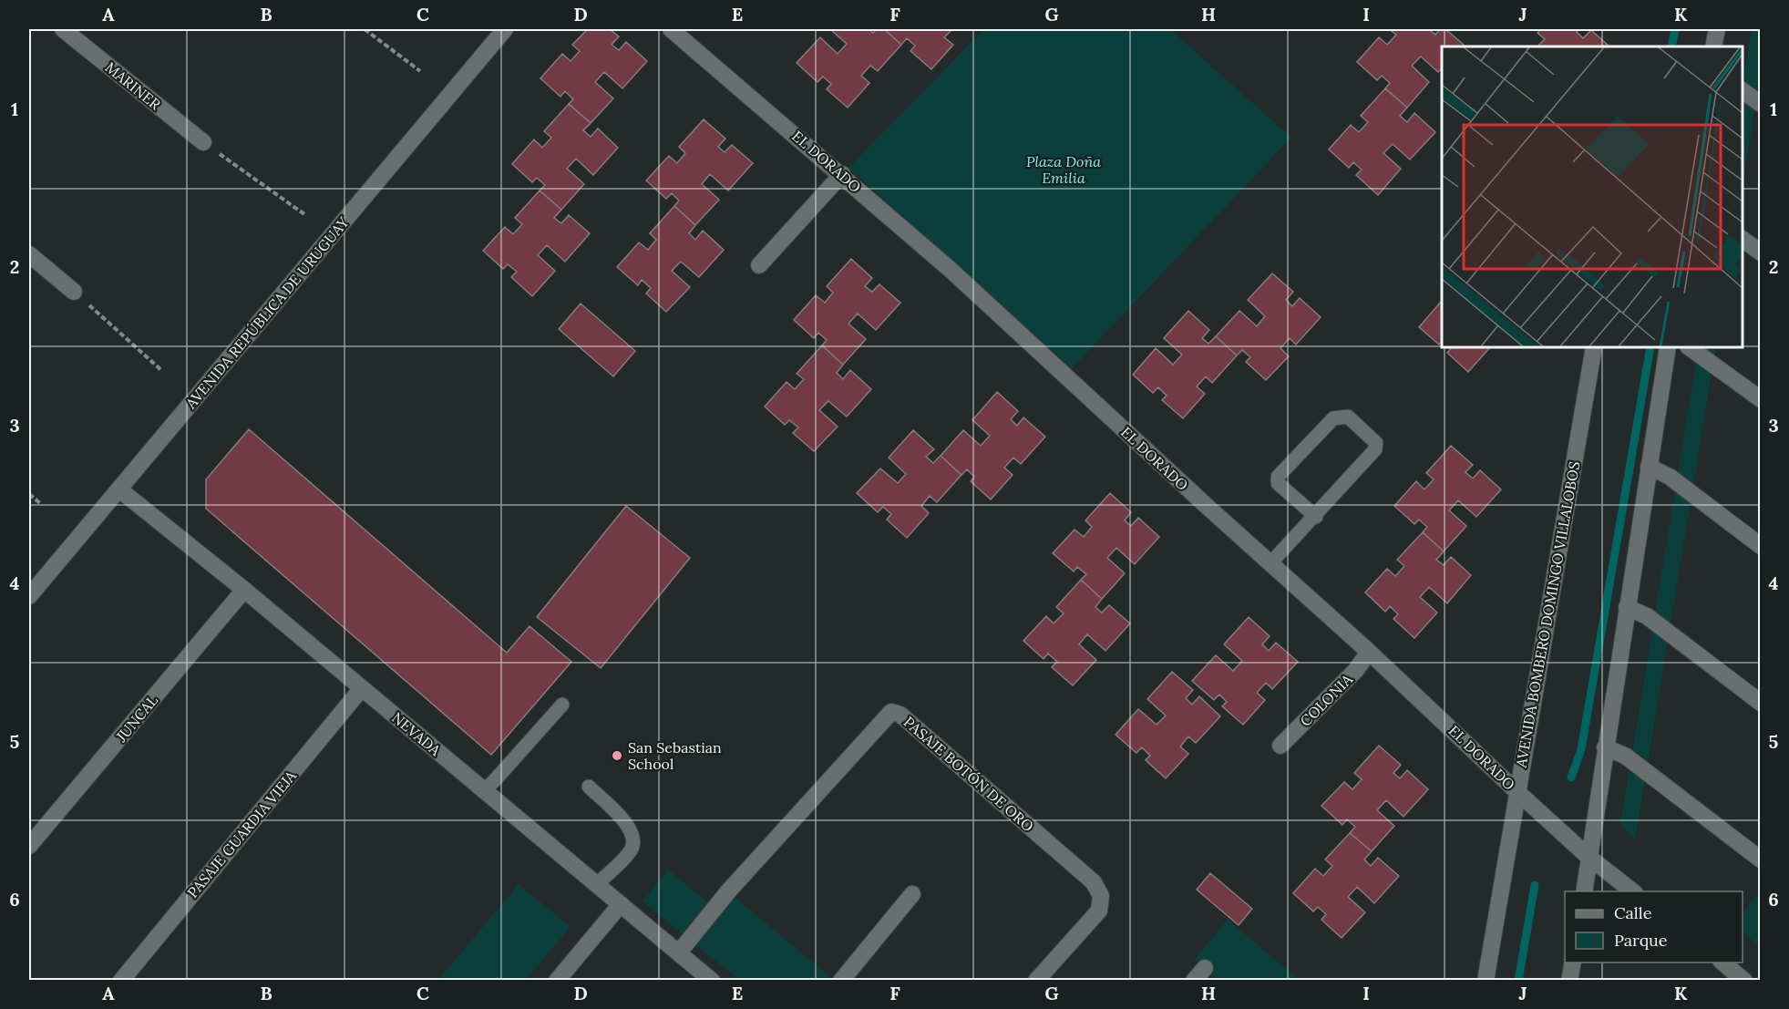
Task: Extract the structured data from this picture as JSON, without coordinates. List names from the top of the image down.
{
  "streets": {
    "street": [
      "MARINER",
      "EL DORADO",
      "AVENIDA REPÚBLICA DE URUGUAY",
      "AVENIDA BOMBERO DOMINGO VILLALOBOS",
      "COLONIA",
      "JUNCAL",
      "NEVADA",
      "PASAJE BOTÓN DE ORO",
      "PASAJE GUARDIA VIEJA"
    ]
  },
  "crossings": [
    ["EL DORADO", "AVENIDA BOMBERO DOMINGO VILLALOBOS"],
    ["EL DORADO", "COLONIA"],
    ["AVENIDA REPÚBLICA DE URUGUAY", "NEVADA"],
    ["JUNCAL", "NEVADA"],
    ["NEVADA", "PASAJE BOTÓN DE ORO"],
    ["NEVADA", "PASAJE GUARDIA VIEJA"]
  ],
  "parks": ["Plaza Doña Emilia"],
  "places": ["San Sebastian School"],
  "legend": ["Calle", "Parque"],
  "grid": {
    "columns": [
      "A",
      "B",
      "C",
      "D",
      "E",
      "F",
      "G",
      "H",
      "I",
      "J",
      "K"
    ],
    "rows": [
      "1",
      "2",
      "3",
      "4",
      "5",
      "6"
    ]
  }
}
